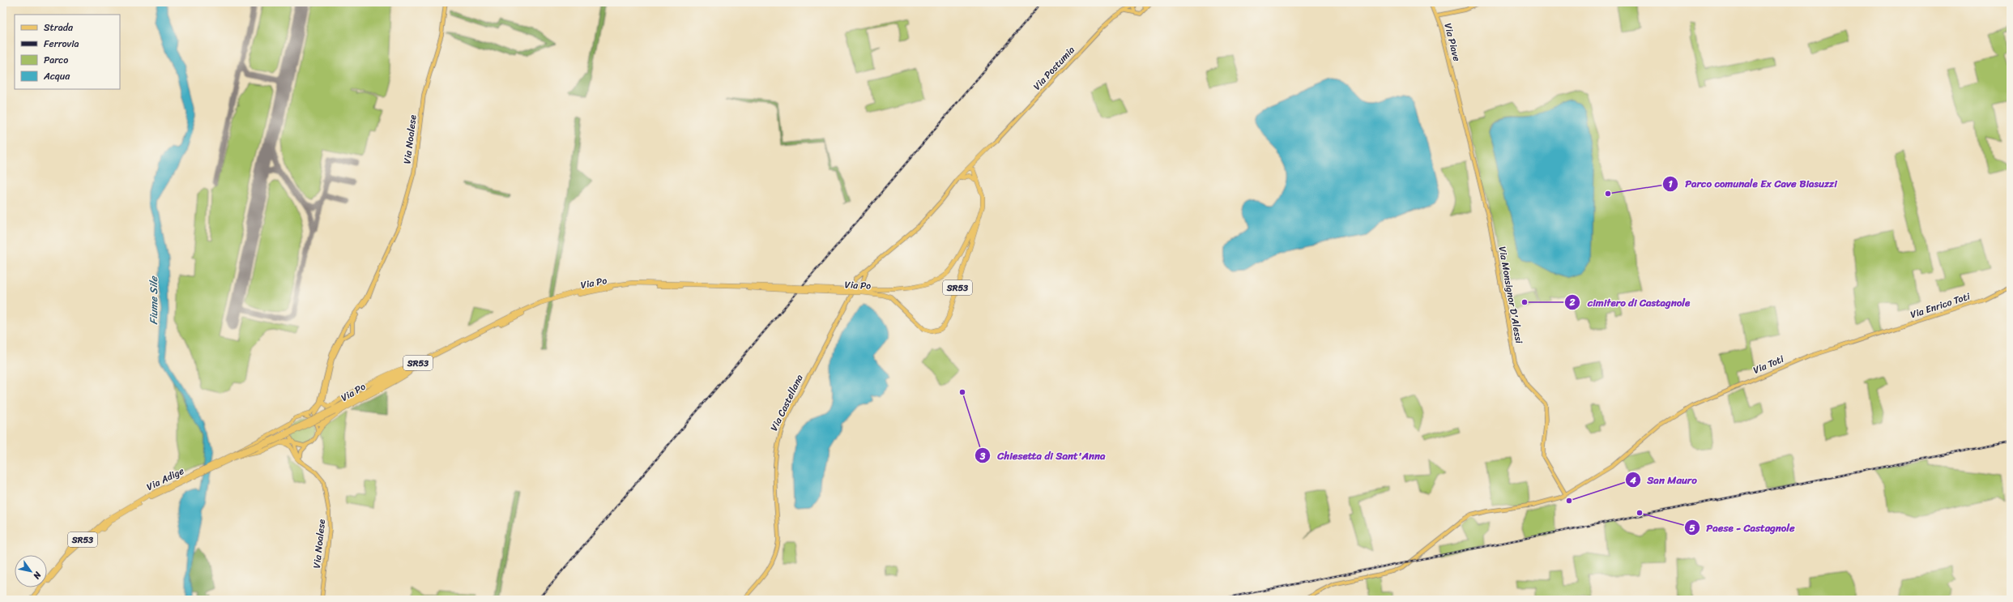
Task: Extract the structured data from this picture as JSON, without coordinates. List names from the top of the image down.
{
  "streets": {
    "highway": ["Via Po", "SR53", "Via Adige"],
    "main road": [
      "Via Piave",
      "Via Postumia",
      "Via Noalese",
      "Via Monsignor D'Alessi",
      "Via Enrico Toti",
      "Via Toti",
      "Via Castellana"
    ]
  },
  "crossings": [
    ["Via Piave", "Via Monsignor D'Alessi"],
    ["Via Postumia", "SR53"],
    ["Via Po", "SR53"],
    ["Via Po", "Via Castellana"],
    ["Via Po", "Via Adige"],
    ["Via Monsignor D'Alessi", "Via Toti"],
    ["Via Enrico Toti", "Via Toti"]
  ],
  "water": ["Fiume Sile"],
  "places": [
    "Parco comunale Ex Cave Biasuzzi",
    "cimitero di Castagnole",
    "Chiesetta di Sant'Anna",
    "San Mauro",
    "Paese - Castagnole"
  ],
  "legend": [
    "Strada",
    "Ferrovia",
    "Parco",
    "Acqua"
  ],
  "north": "bottom right"
}
